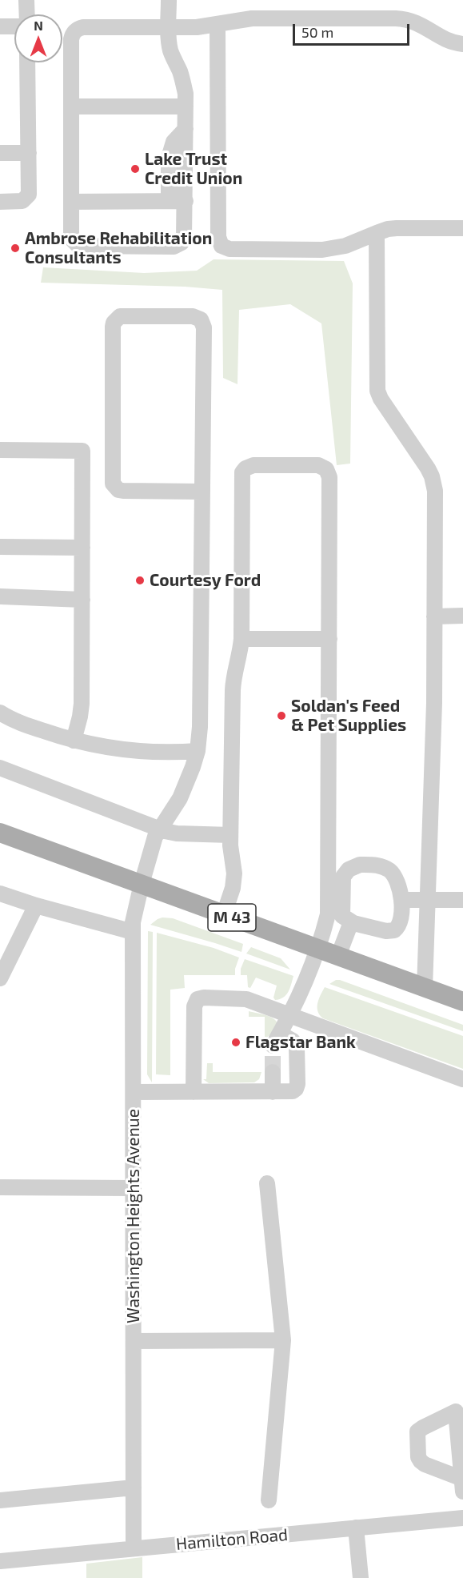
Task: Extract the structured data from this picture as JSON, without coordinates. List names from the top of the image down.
{
  "streets": {
    "main road": ["M 43"],
    "street": ["Washington Heights Avenue", "Hamilton Road"]
  },
  "crossings": [
    ["M 43", "Washington Heights Avenue"],
    ["Washington Heights Avenue", "Hamilton Road"]
  ],
  "places": [
    "Lake Trust Credit Union",
    "Ambrose Rehabilitation Consultants",
    "Courtesy Ford",
    "Soldan's Feed & Pet Supplies",
    "Flagstar Bank"
  ],
  "scale_bar": "50 m",
  "north": "top"
}
